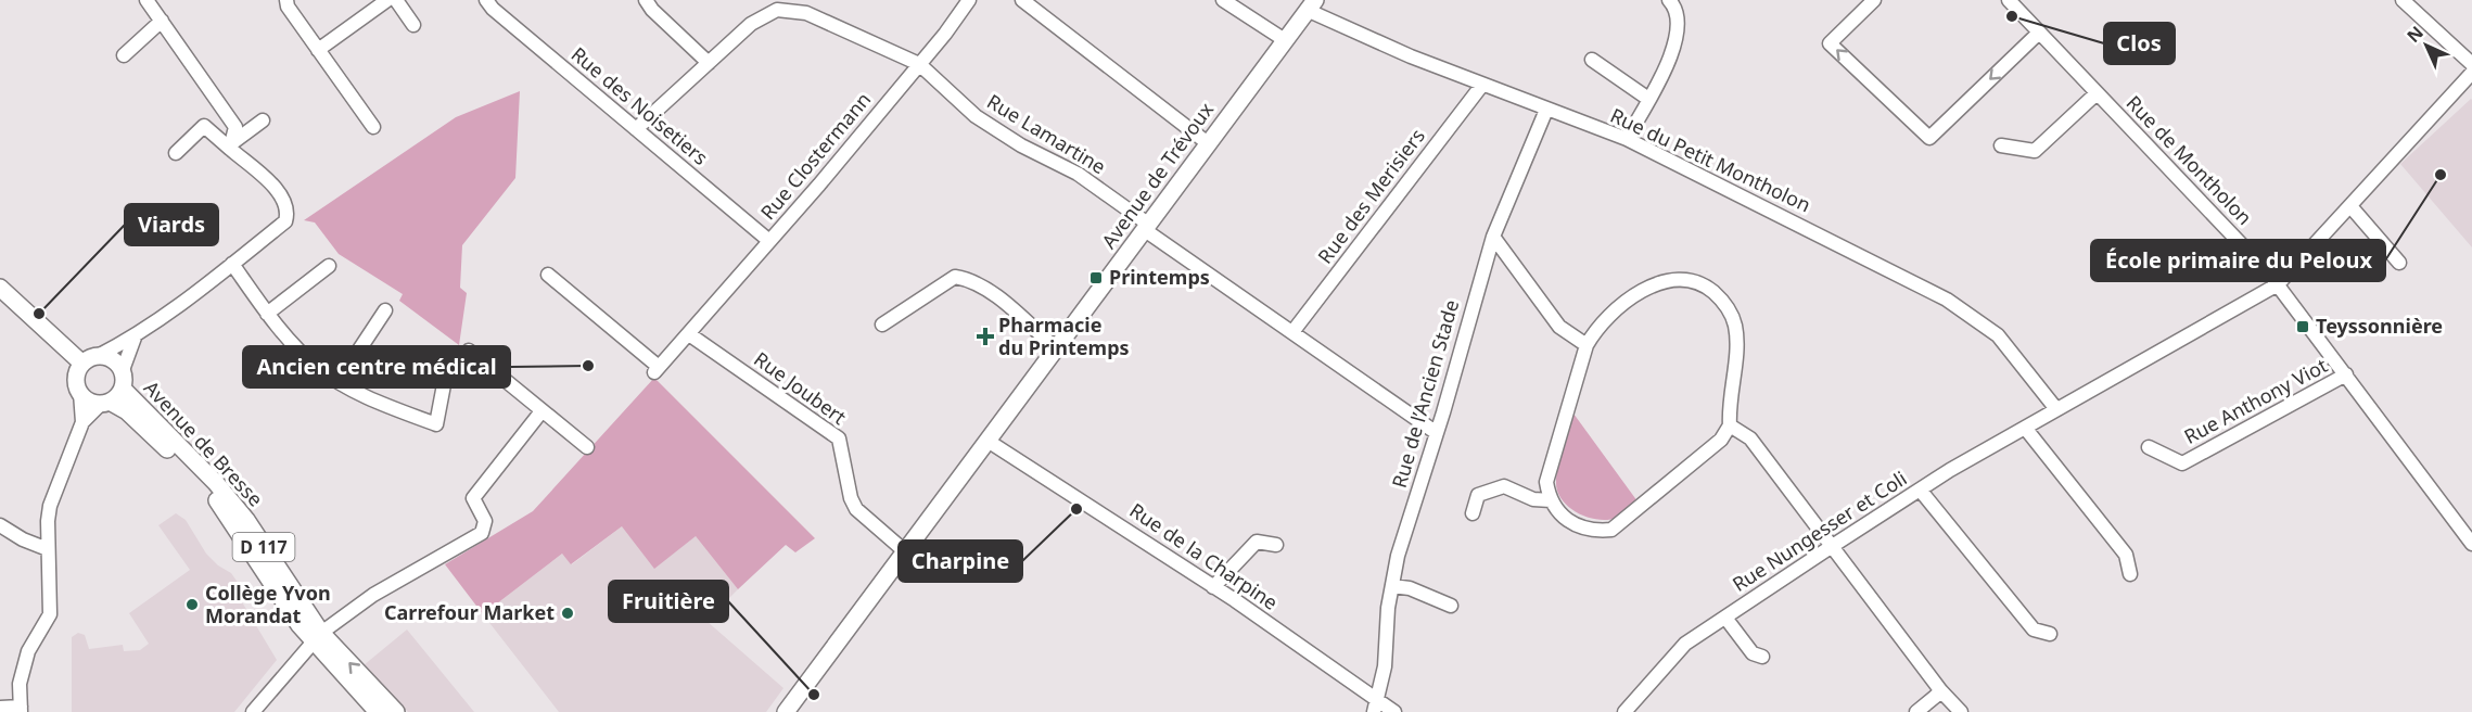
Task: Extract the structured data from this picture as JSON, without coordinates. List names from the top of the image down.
{
  "streets": {
    "main road": ["Avenue de Trévoux", "Avenue de Bresse", "D 117"],
    "street": [
      "Rue des Noisetiers",
      "Rue Lamartine",
      "Rue Clostermann",
      "Rue du Petit Montholon",
      "Rue de Montholon",
      "Rue des Merisiers",
      "Rue Joubert",
      "Rue de l’Ancien Stade",
      "Rue Anthony Viot",
      "Rue Nungesser et Coli",
      "Rue de la Charpine"
    ]
  },
  "crossings": [
    ["Rue des Noisetiers", "Rue Lamartine"],
    ["Rue des Noisetiers", "Rue Clostermann"],
    ["Rue Lamartine", "Rue Clostermann"],
    ["Rue Lamartine", "Avenue de Trévoux"],
    ["Rue Lamartine", "Rue des Merisiers"],
    ["Rue Lamartine", "Rue de l’Ancien Stade"],
    ["Rue Clostermann", "Rue Joubert"],
    ["Rue du Petit Montholon", "Avenue de Trévoux"],
    ["Rue du Petit Montholon", "Rue des Merisiers"],
    ["Rue du Petit Montholon", "Rue de l’Ancien Stade"],
    ["Rue du Petit Montholon", "Rue Nungesser et Coli"],
    ["Rue de Montholon", "Rue Anthony Viot"],
    ["Rue de Montholon", "Rue Nungesser et Coli"],
    ["Avenue de Trévoux", "Rue Joubert"],
    ["Avenue de Trévoux", "Rue de la Charpine"],
    ["Rue de l’Ancien Stade", "Rue de la Charpine"]
  ],
  "places": {
    "other": [
      "Clos",
      "École primaire du Peloux",
      "Viards",
      "Ancien centre médical",
      "Charpine",
      "Collège Yvon Morandat",
      "Carrefour Market",
      "Fruitière"
    ],
    "transit": ["Printemps", "Teyssonnière"],
    "health": ["Pharmacie du Printemps"]
  },
  "north": "top left"
}
